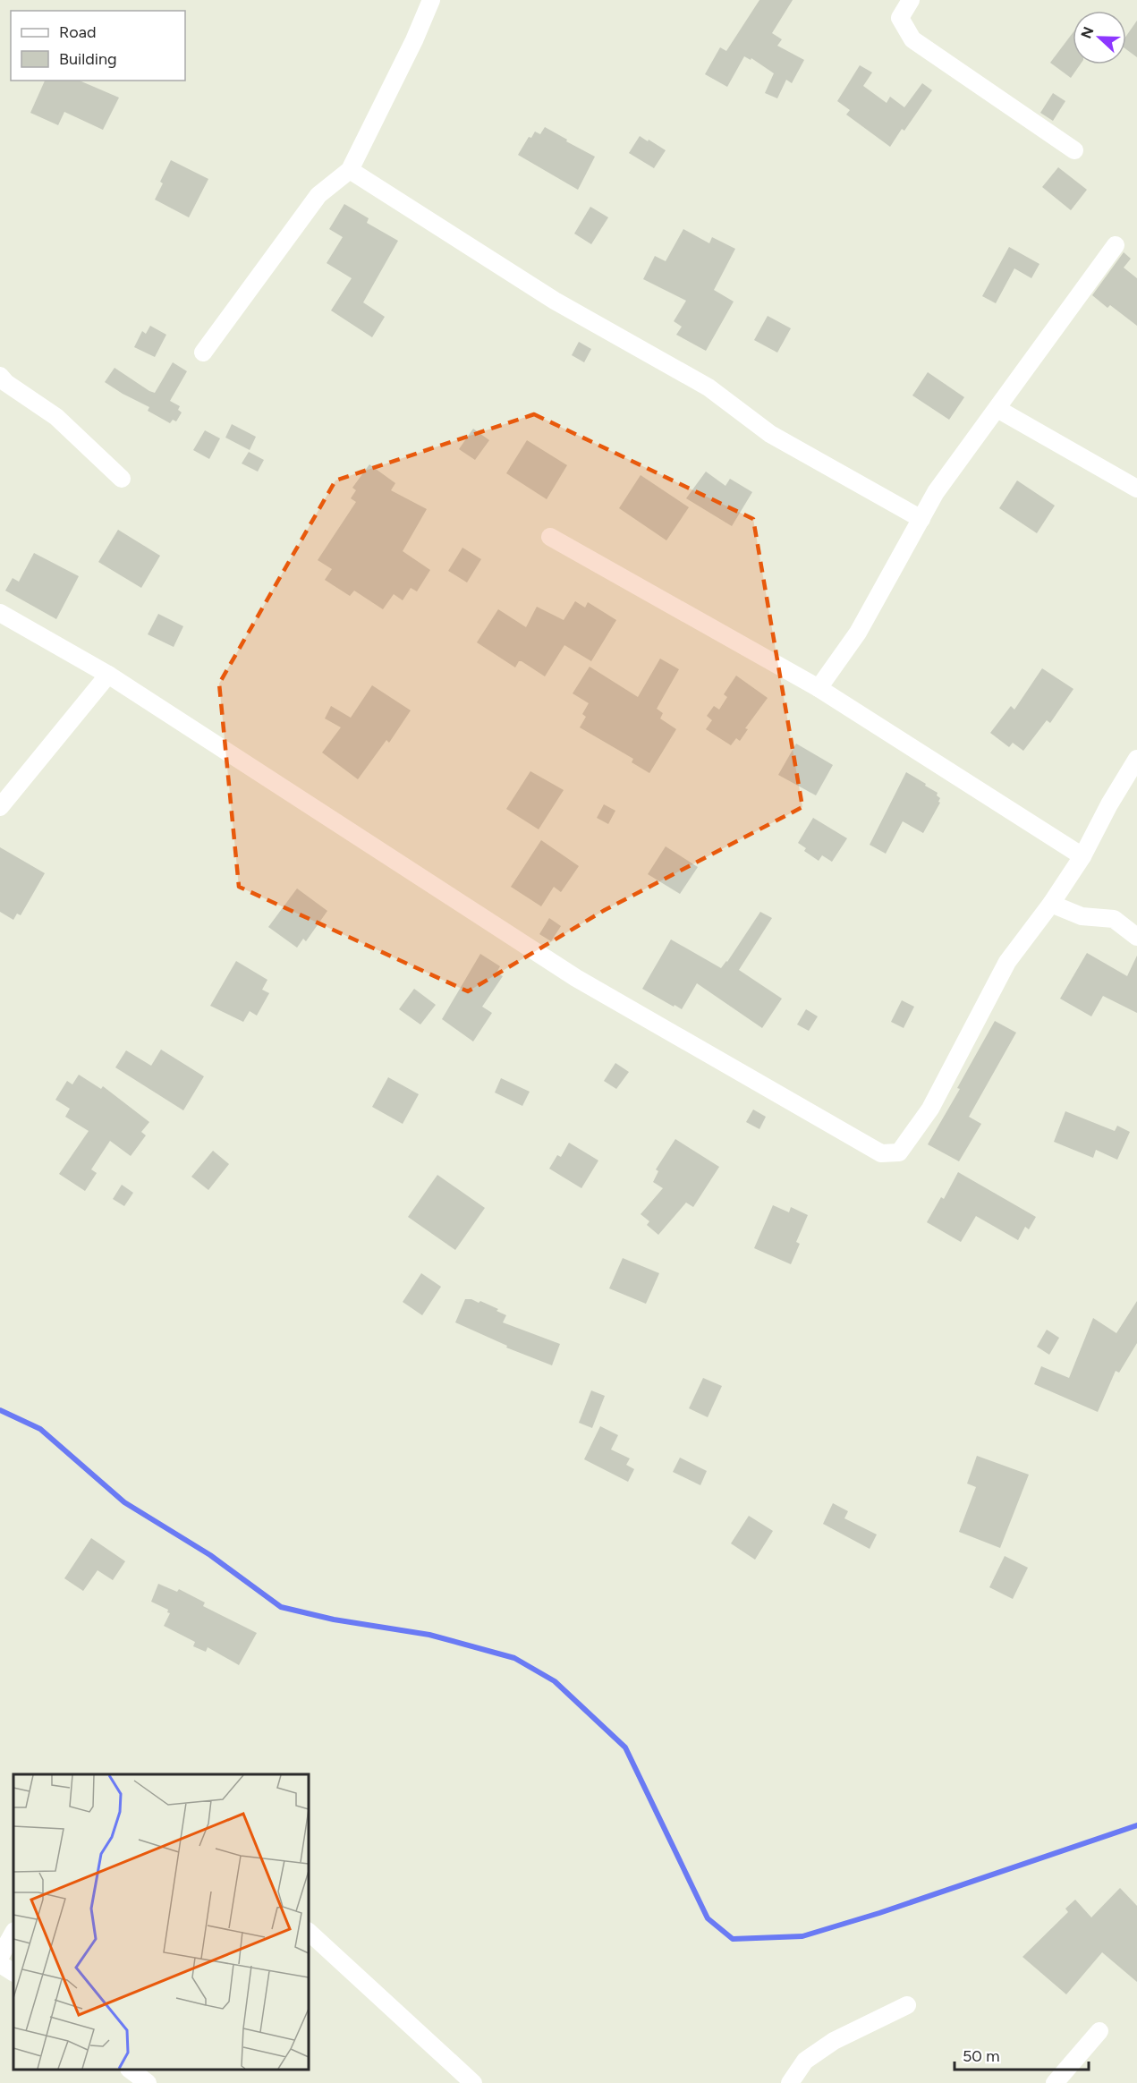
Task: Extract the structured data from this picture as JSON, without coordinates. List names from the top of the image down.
{
  "legend": ["Road", "Building"],
  "scale_bar": "50 m",
  "north": "left"
}
